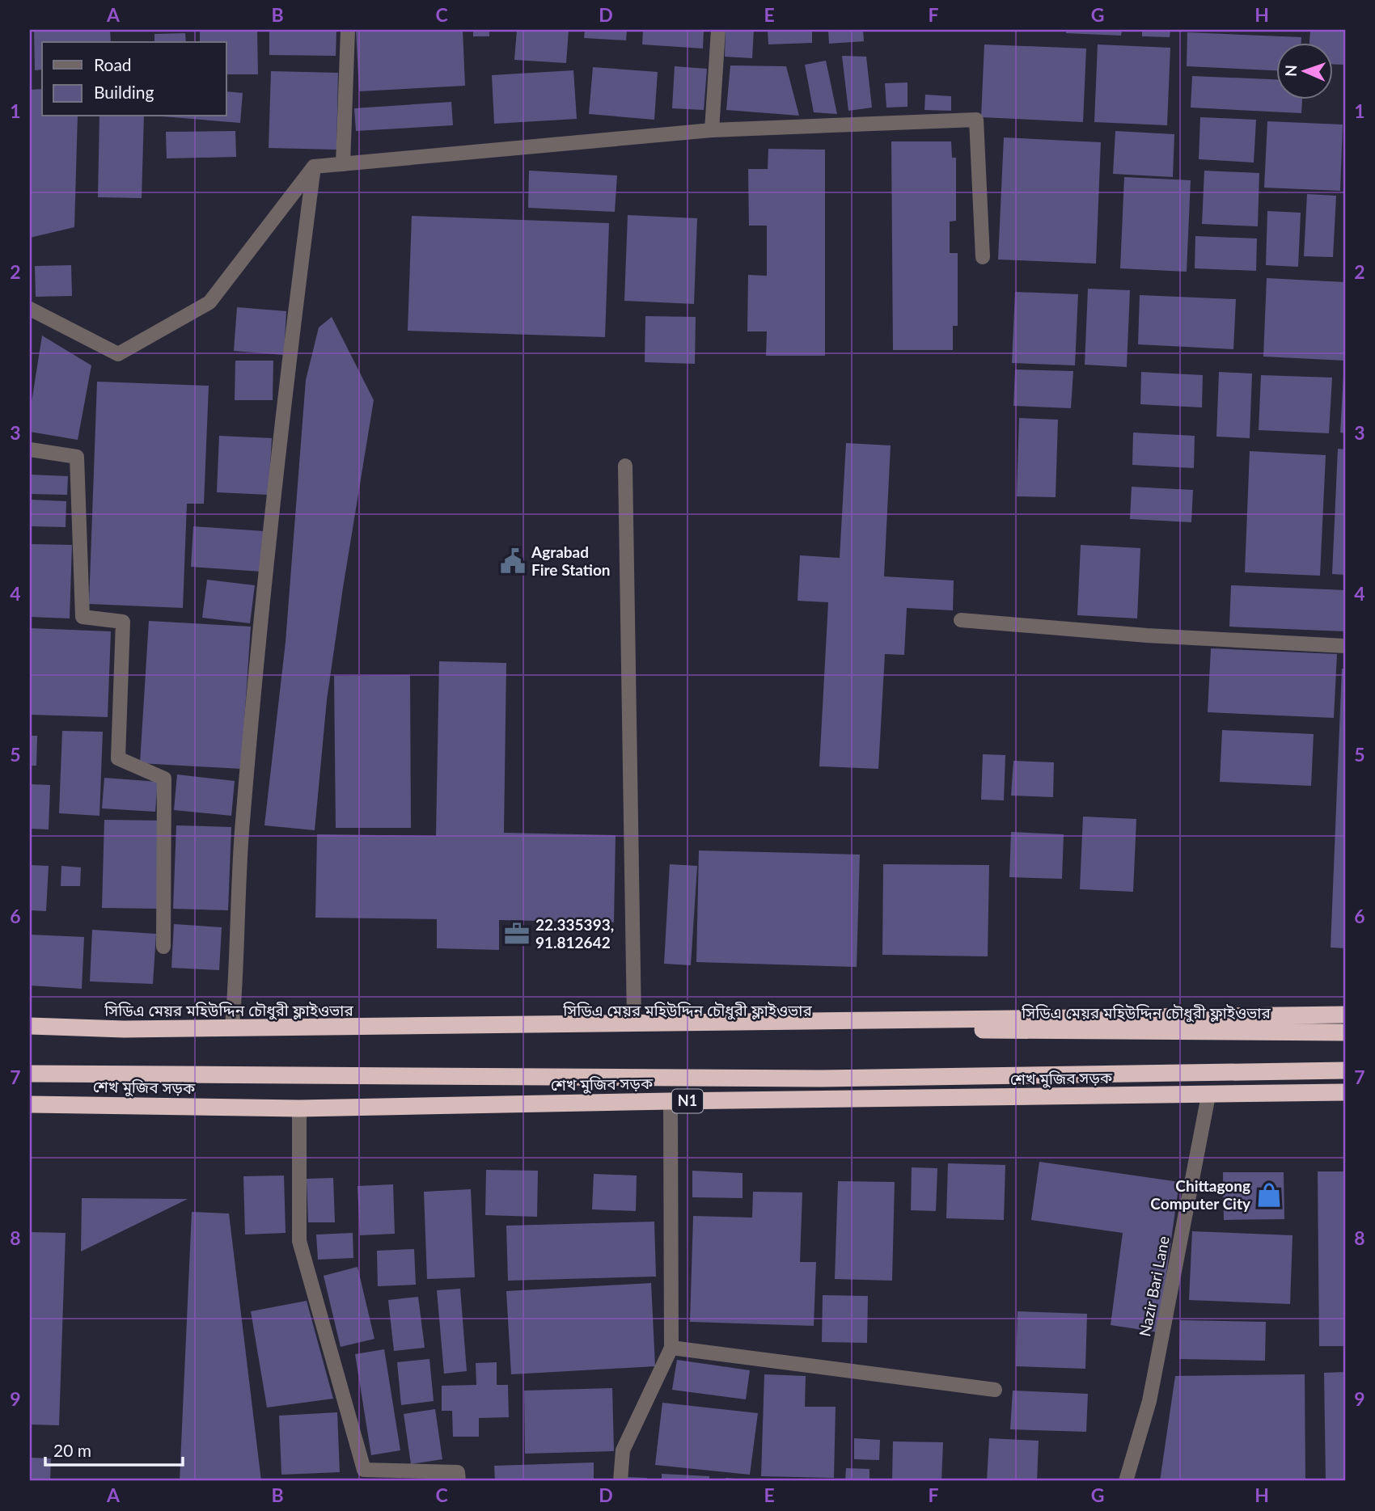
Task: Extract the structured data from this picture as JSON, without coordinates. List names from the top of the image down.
{
  "streets": {
    "highway": ["সিডিএ মেয়র মহিউদ্দিন চৌধুরী ফ্লাইওভার", "শেখ মুজিব সড়ক", "N1"],
    "street": ["Nazir Bari Lane"]
  },
  "crossings": [
    ["শেখ মুজিব সড়ক", "Nazir Bari Lane"]
  ],
  "places": {
    "public building": ["Agrabad Fire Station"],
    "office": ["22.335393, 91.812642"],
    "shop": ["Chittagong Computer City"]
  },
  "legend": ["Road", "Building"],
  "scale_bar": "20 m",
  "north": "left",
  "grid": {
    "columns": [
      "A",
      "B",
      "C",
      "D",
      "E",
      "F",
      "G",
      "H"
    ],
    "rows": [
      "1",
      "2",
      "3",
      "4",
      "5",
      "6",
      "7",
      "8",
      "9"
    ]
  }
}
